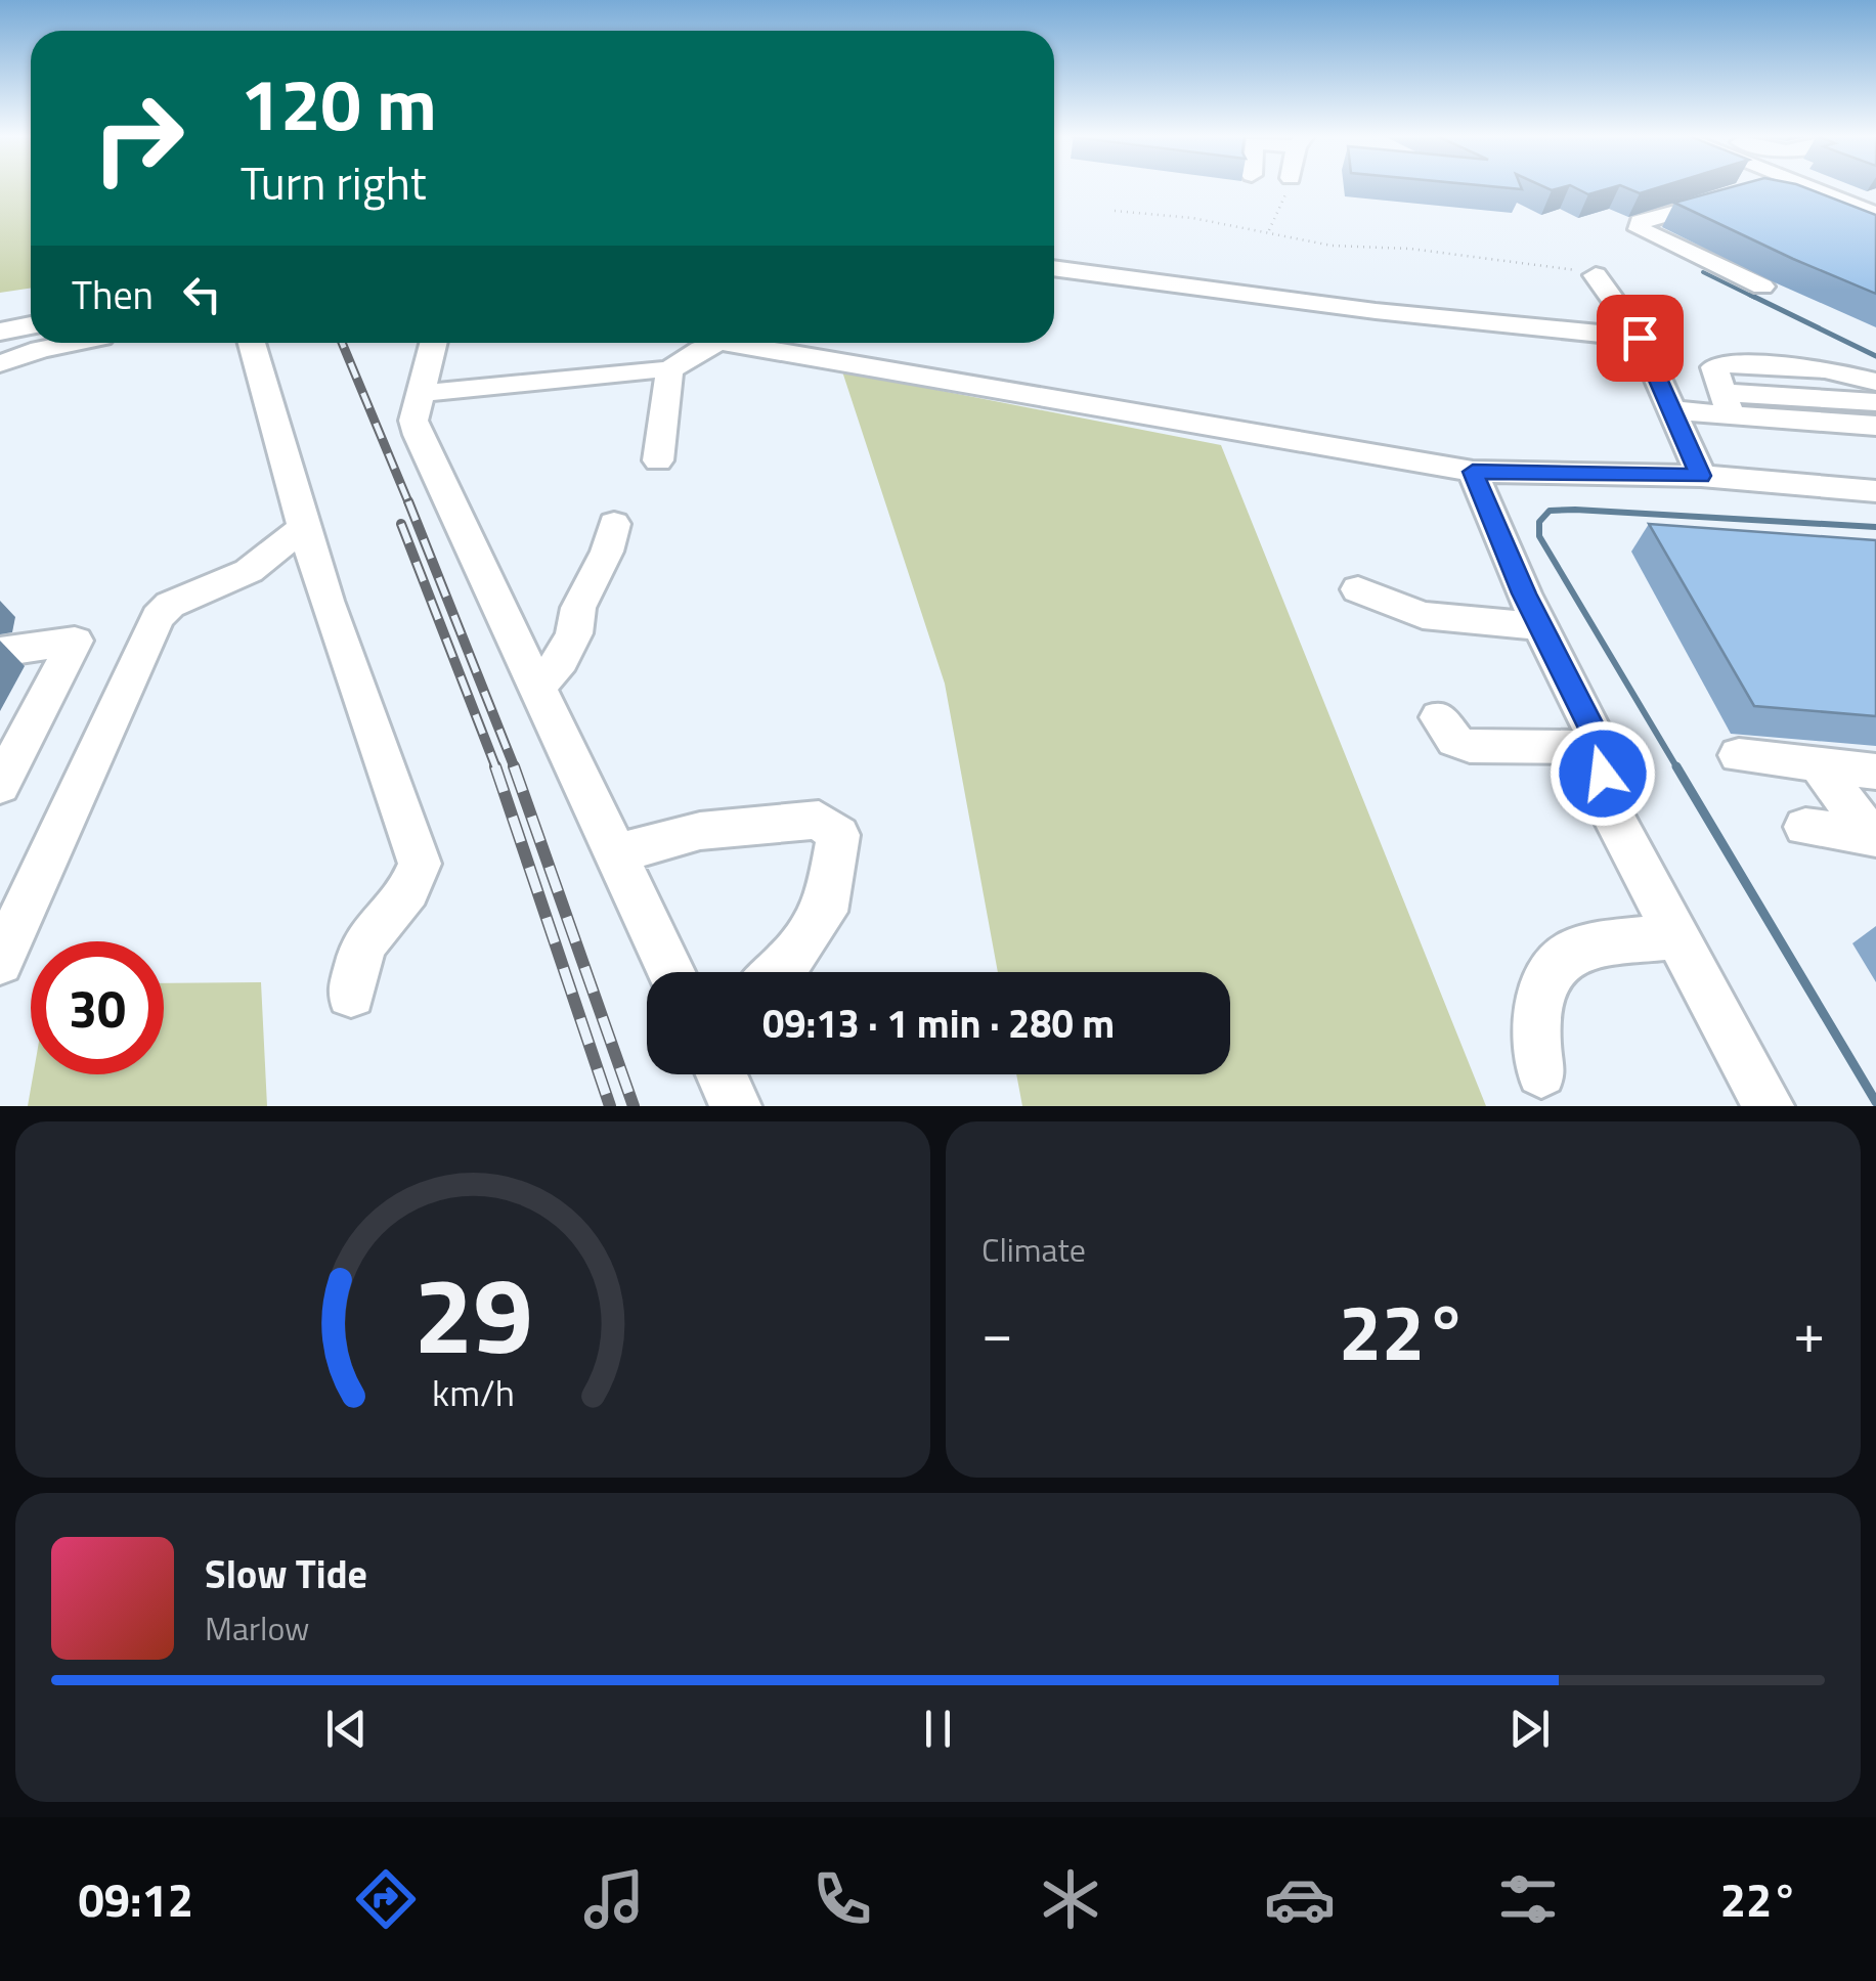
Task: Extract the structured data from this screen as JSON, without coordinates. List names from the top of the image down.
{
  "page": {
    "turn": ["120 m", "Turn right"],
    "then": "Then",
    "limit": "30",
    "trip": "09:13 · 1 min · 280 m",
    "tile": "Climate",
    "heat": ["−", "22°", "+"],
    "song": ["Slow Tide", "Marlow"],
    "tabs": ["09:12", "22°"],
    "gauge": ["29", "km/h"]
  }
}
